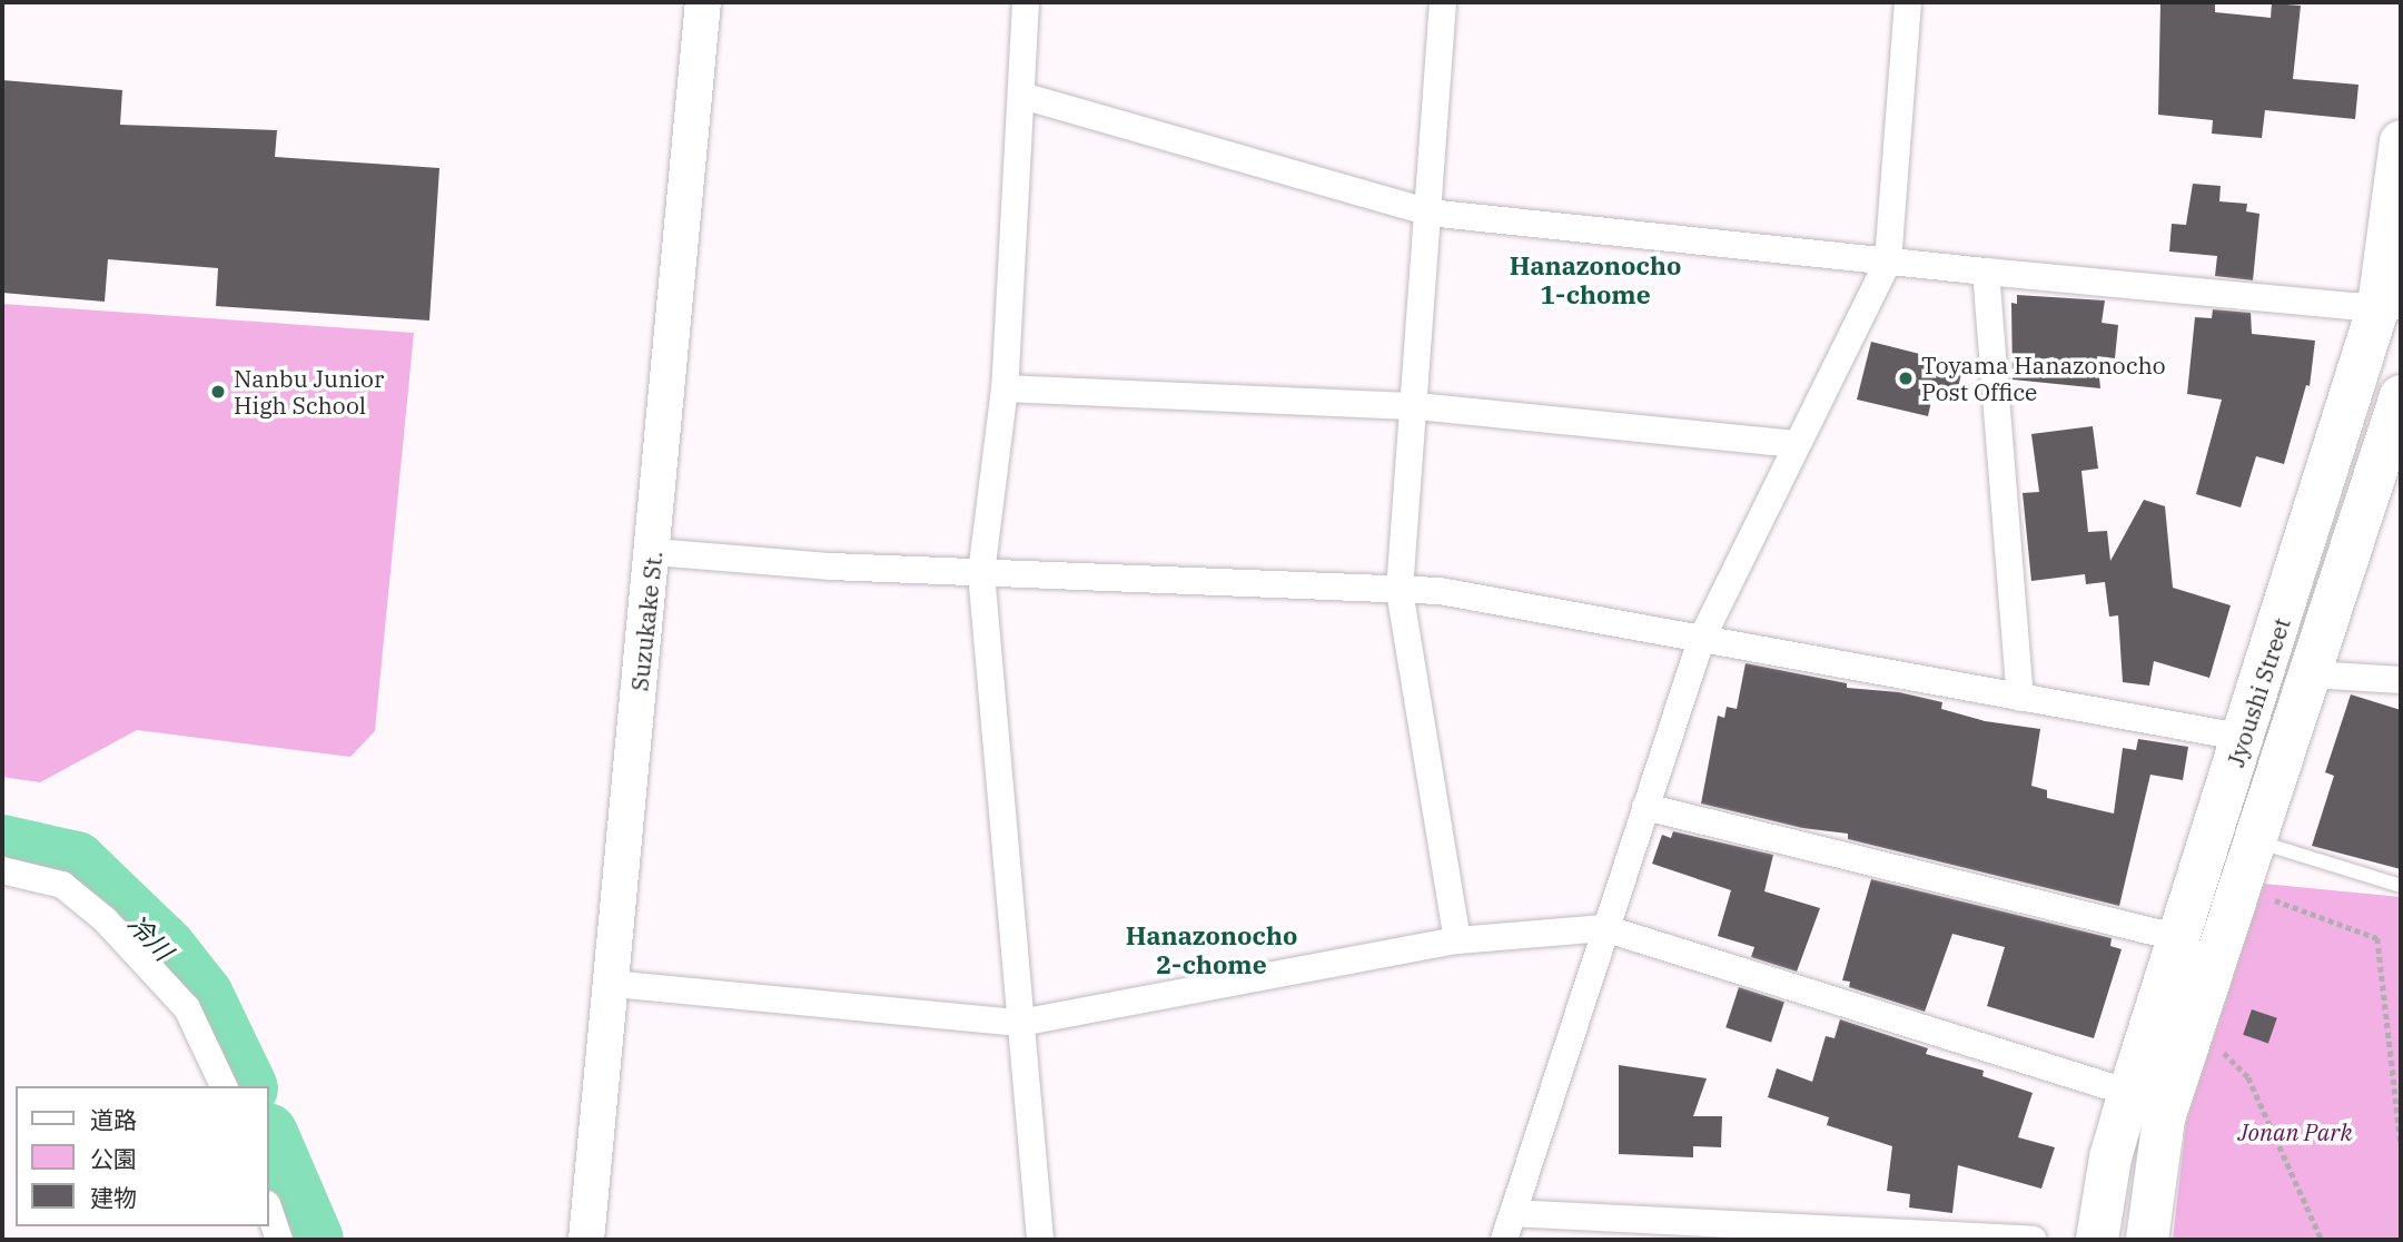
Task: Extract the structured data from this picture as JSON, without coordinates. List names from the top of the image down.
{
  "streets": {
    "highway": ["Jyoushi Street"],
    "street": ["Suzukake St."]
  },
  "districts": ["Hanazonocho 1-chome", "Hanazonocho 2-chome"],
  "water": ["冷川"],
  "parks": ["Jonan Park"],
  "places": ["Toyama Hanazonocho Post Office", "Nanbu Junior High School"],
  "legend": ["道路", "公園", "建物"]
}
